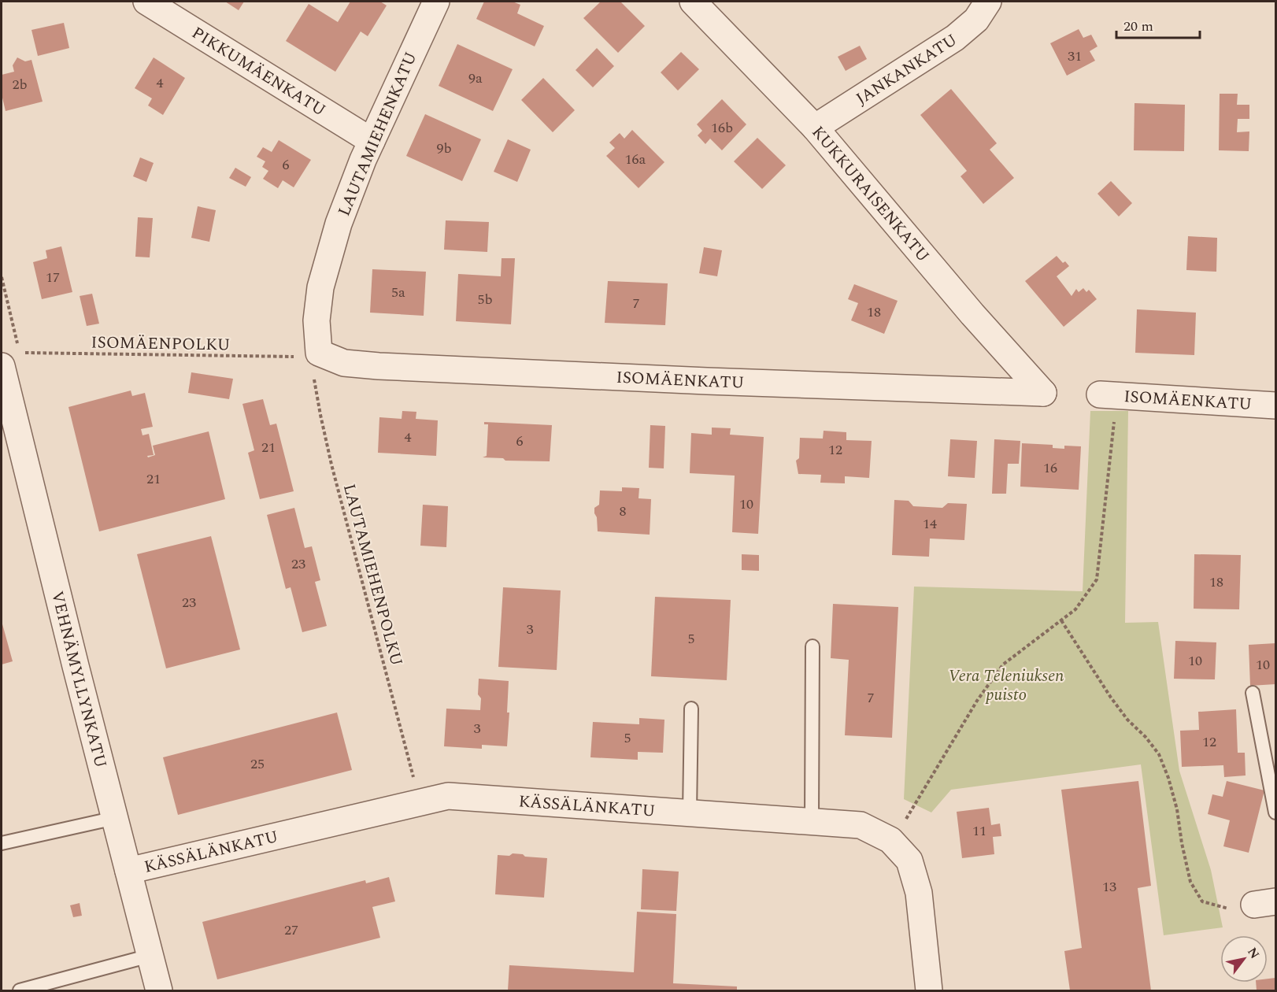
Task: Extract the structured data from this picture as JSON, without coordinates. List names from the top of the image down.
{
  "streets": {
    "street": [
      "JANKANKATU",
      "PIKKUMÄENKATU",
      "LAUTAMIEHENKATU",
      "KUKKURAISENKATU",
      "ISOMÄENKATU",
      "VEHNÄMYLLYNKATU",
      "KÄSSÄLÄNKATU"
    ],
    "path": ["ISOMÄENPOLKU", "LAUTAMIEHENPOLKU"]
  },
  "crossings": [
    ["JANKANKATU", "KUKKURAISENKATU"],
    ["PIKKUMÄENKATU", "LAUTAMIEHENKATU"],
    ["LAUTAMIEHENKATU", "ISOMÄENPOLKU"],
    ["LAUTAMIEHENKATU", "ISOMÄENKATU"],
    ["LAUTAMIEHENKATU", "LAUTAMIEHENPOLKU"],
    ["KUKKURAISENKATU", "ISOMÄENKATU"],
    ["ISOMÄENPOLKU", "ISOMÄENKATU"],
    ["ISOMÄENPOLKU", "LAUTAMIEHENPOLKU"],
    ["ISOMÄENPOLKU", "VEHNÄMYLLYNKATU"],
    ["ISOMÄENKATU", "LAUTAMIEHENPOLKU"],
    ["LAUTAMIEHENPOLKU", "KÄSSÄLÄNKATU"],
    ["VEHNÄMYLLYNKATU", "KÄSSÄLÄNKATU"]
  ],
  "parks": ["Vera Teleniuksen puisto"],
  "house_numbers": [
    "31",
    "9a",
    "4",
    "2b",
    "16b",
    "9b",
    "16a",
    "6",
    "17",
    "5a",
    "5b",
    "7",
    "18",
    "4",
    "6",
    "21",
    "12",
    "16",
    "21",
    "10",
    "8",
    "14",
    "23",
    "18",
    "23",
    "3",
    "5",
    "10",
    "10",
    "7",
    "3",
    "5",
    "12",
    "25",
    "11",
    "13",
    "27"
  ],
  "scale_bar": "20 m",
  "north": "top right"
}
